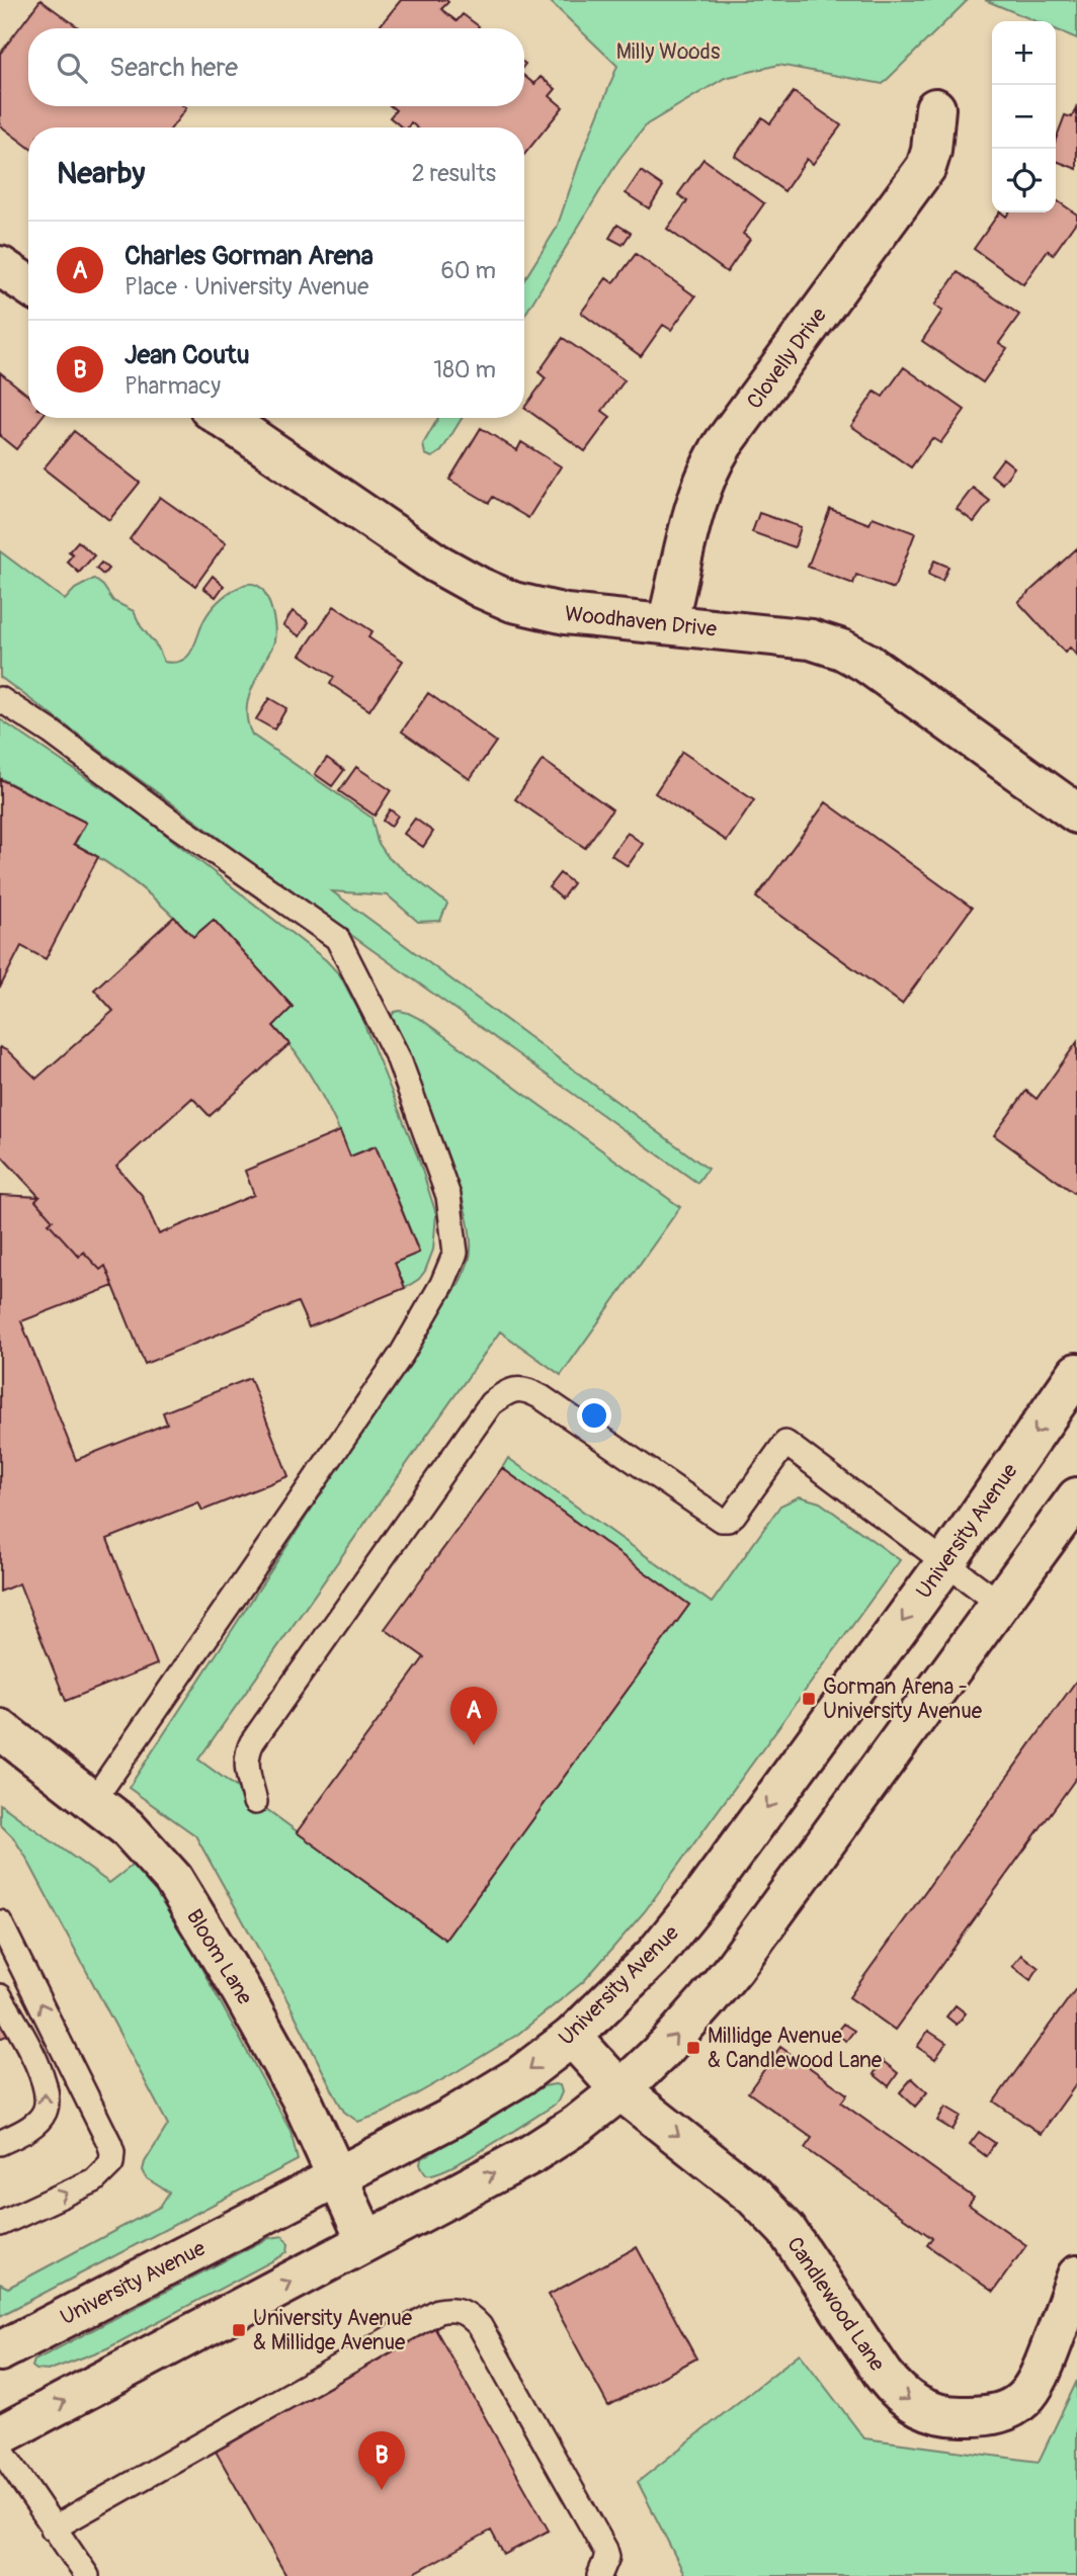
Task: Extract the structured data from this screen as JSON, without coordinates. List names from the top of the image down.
{
  "streets": {
    "street": [
      "Clovelly Drive",
      "Woodhaven Drive",
      "University Avenue",
      "Bloom Lane",
      "Candlewood Lane"
    ]
  },
  "crossings": [
    ["Clovelly Drive", "Woodhaven Drive"],
    ["University Avenue", "Bloom Lane"],
    ["University Avenue", "Candlewood Lane"]
  ],
  "parks": ["Milly Woods"],
  "places": {
    "transit": ["Gorman Arena - University Avenue", "Millidge Avenue & Candlewood Lane", "University Avenue & Millidge Avenue"]
  },
  "page": {
    "map_buttons": ["+", "−"],
    "search": "Search here",
    "heading": ["Nearby", "2 results"],
    "list": [
      {
        "mark": "A",
        "name": "Charles Gorman Arena",
        "note": "Place · University Avenue",
        "value": "60 m"
      },
      {
        "mark": "B",
        "name": "Jean Coutu",
        "note": "Pharmacy",
        "value": "180 m"
      }
    ],
    "pins": ["A", "B"]
  }
}
